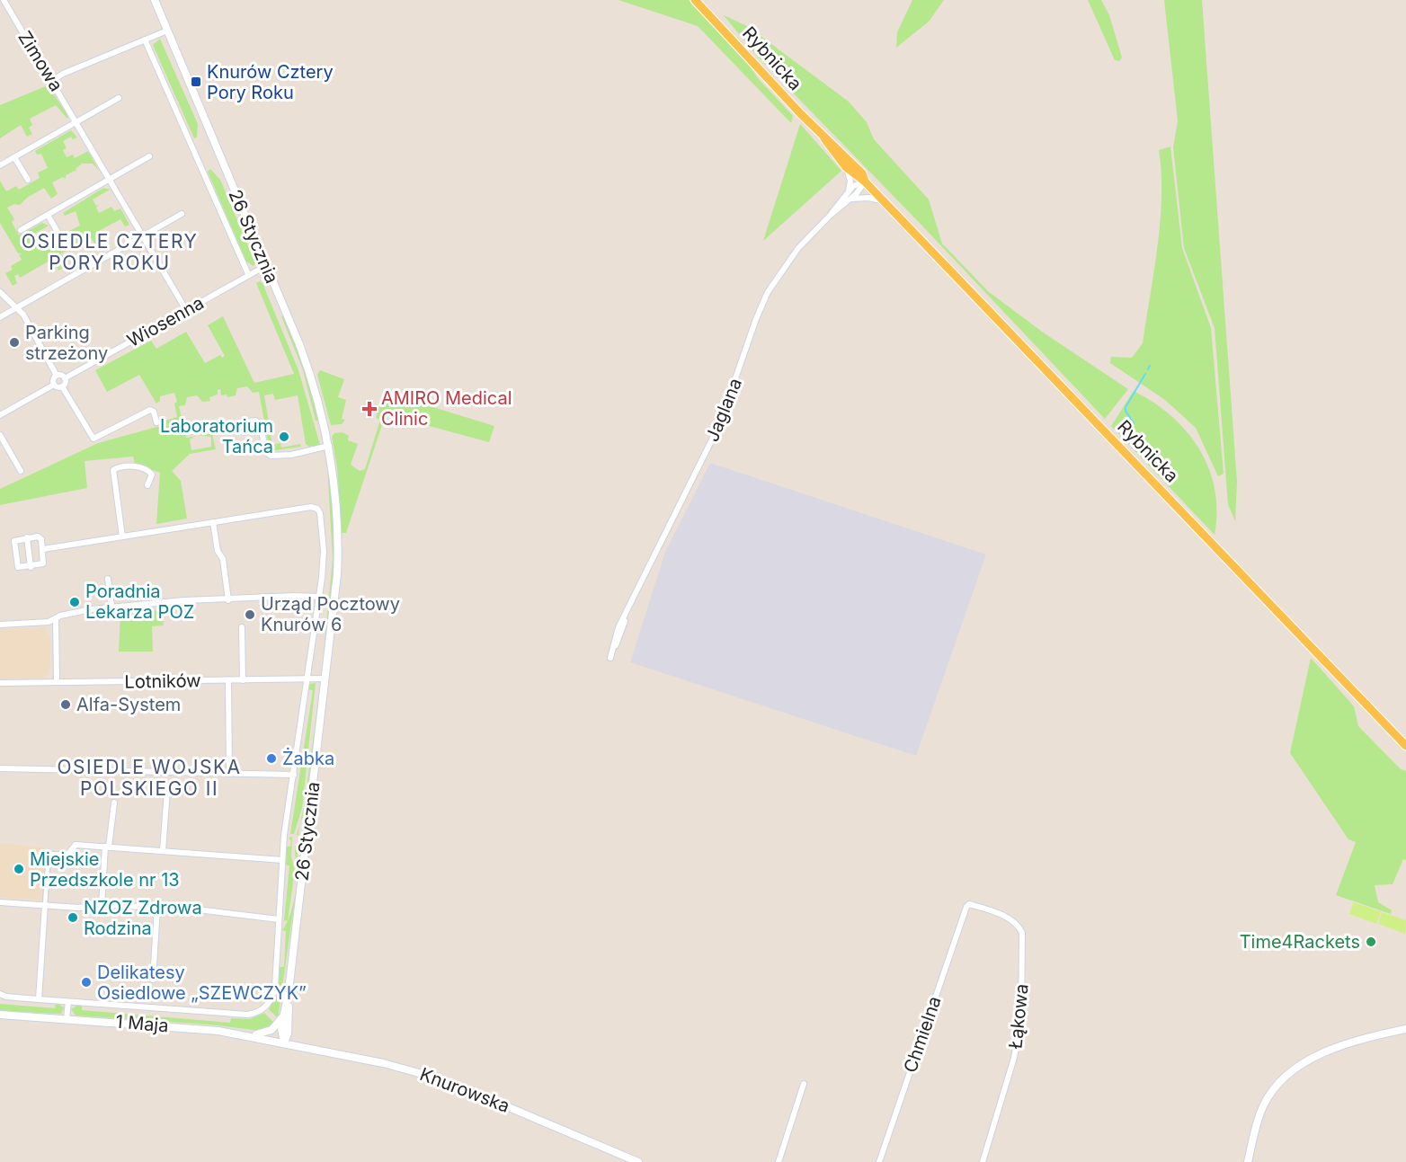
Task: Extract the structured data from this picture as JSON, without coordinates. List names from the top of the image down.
{
  "streets": {
    "main road": ["Rybnicka"],
    "street": [
      "Zimowa",
      "26 Stycznia",
      "Wiosenna",
      "Jaglana",
      "Lotników",
      "Łąkowa",
      "1 Maja",
      "Chmielna",
      "Knurowska"
    ]
  },
  "crossings": [
    ["Rybnicka", "Jaglana"],
    ["Zimowa", "Wiosenna"],
    ["26 Stycznia", "Wiosenna"],
    ["26 Stycznia", "Lotników"],
    ["26 Stycznia", "1 Maja"],
    ["26 Stycznia", "Knurowska"],
    ["Łąkowa", "Chmielna"],
    ["1 Maja", "Knurowska"]
  ],
  "districts": ["OSIEDLE CZTERY PORY ROKU", "OSIEDLE WOJSKA POLSKIEGO II"],
  "places": {
    "transit": ["Knurów Cztery Pory Roku"],
    "other": [
      "Parking strzeżony",
      "Laboratorium Tańca",
      "Poradnia Lekarza POZ",
      "Urząd Pocztowy Knurów 6",
      "Alfa-System",
      "Żabka",
      "Miejskie Przedszkole nr 13",
      "NZOZ Zdrowa Rodzina",
      "Time4Rackets",
      "Delikatesy Osiedlowe „SZEWCZYK”"
    ],
    "health": ["AMIRO Medical Clinic"]
  }
}
